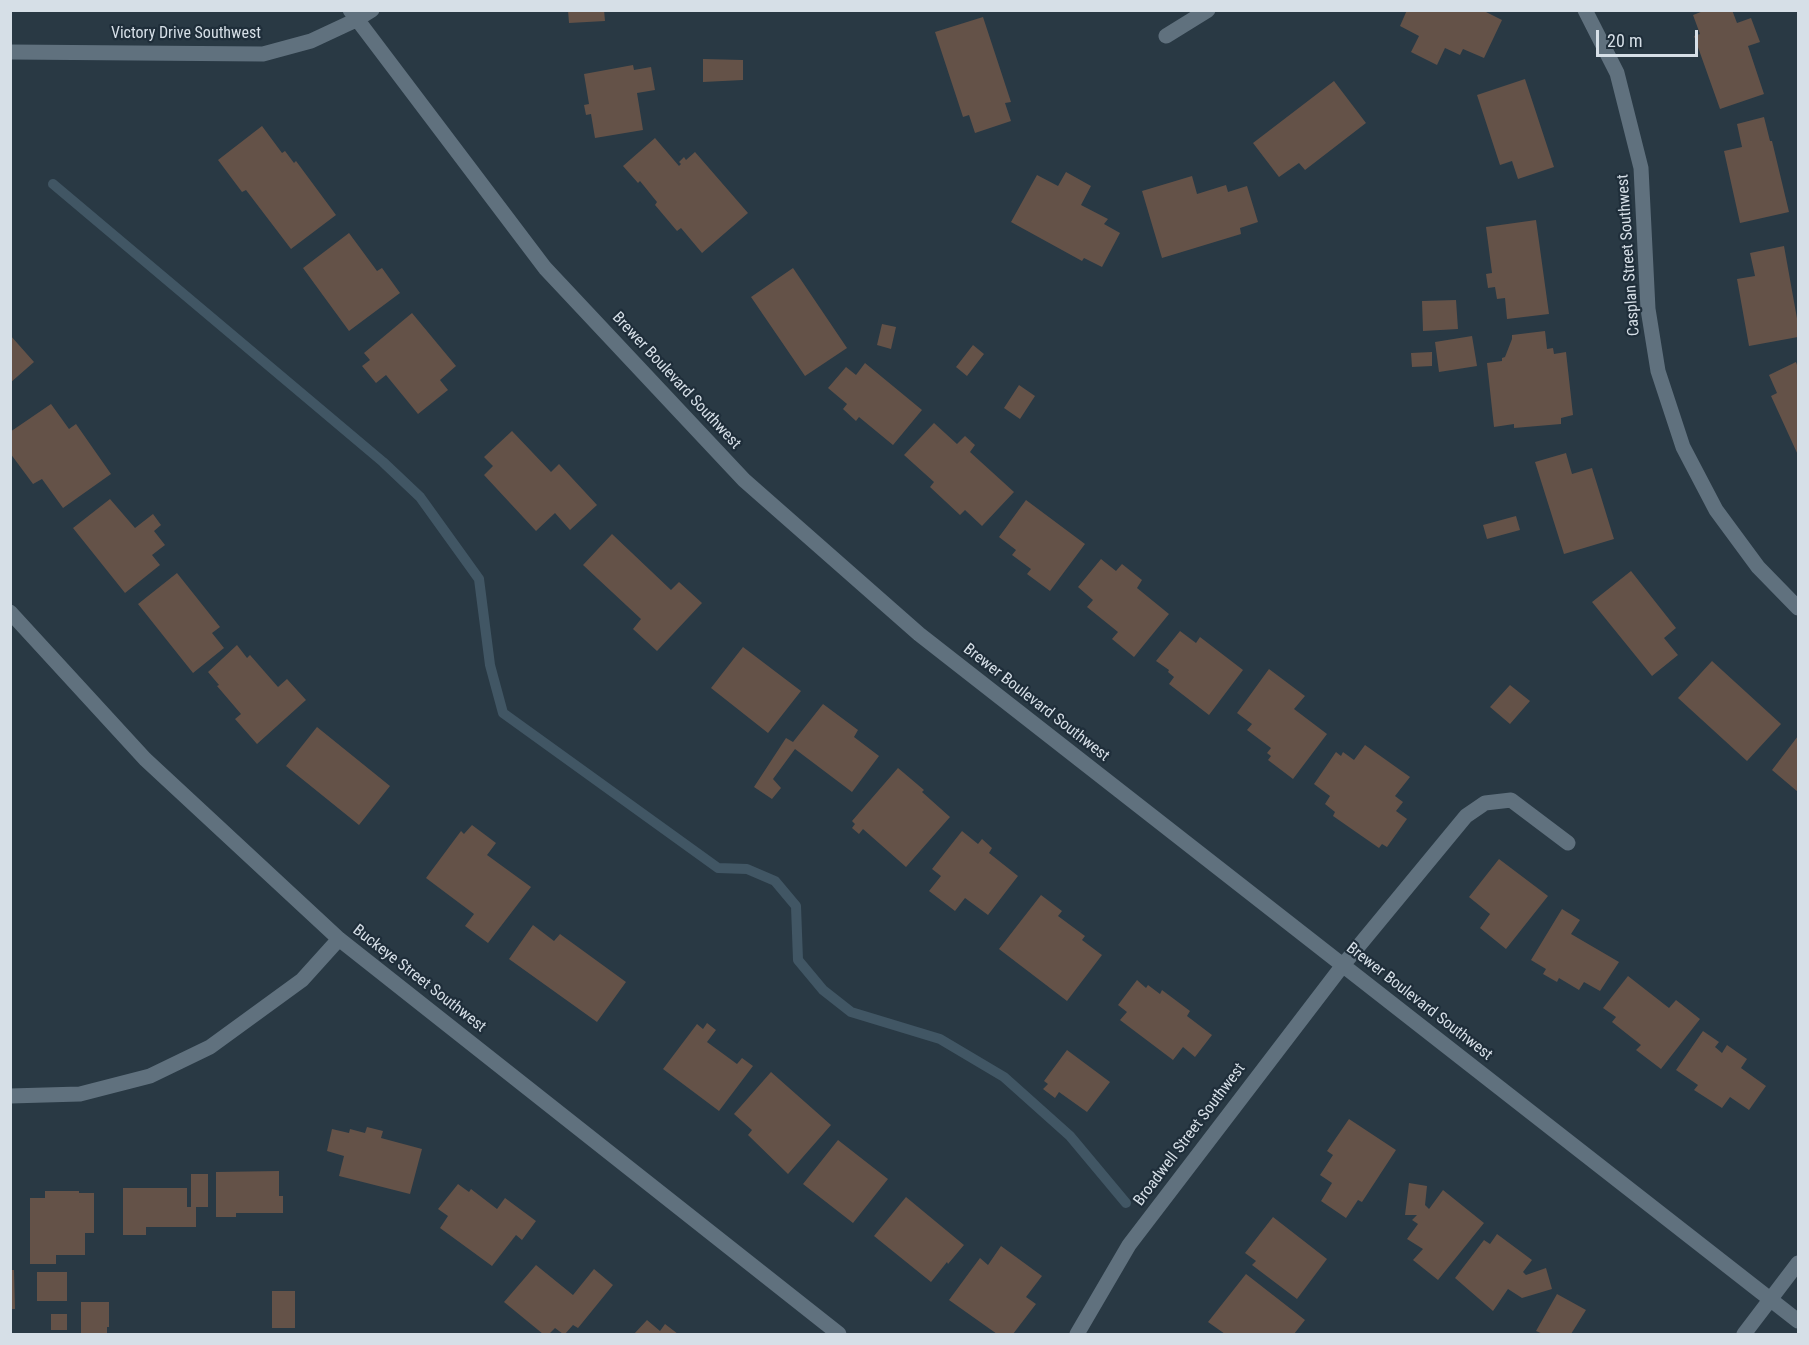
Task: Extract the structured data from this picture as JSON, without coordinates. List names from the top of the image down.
{
  "streets": {
    "street": [
      "Victory Drive Southwest",
      "Casplan Street Southwest",
      "Brewer Boulevard Southwest",
      "Buckeye Street Southwest",
      "Broadwell Street Southwest"
    ]
  },
  "crossings": [
    ["Victory Drive Southwest", "Brewer Boulevard Southwest"],
    ["Brewer Boulevard Southwest", "Broadwell Street Southwest"]
  ],
  "scale_bar": "20 m"
}
